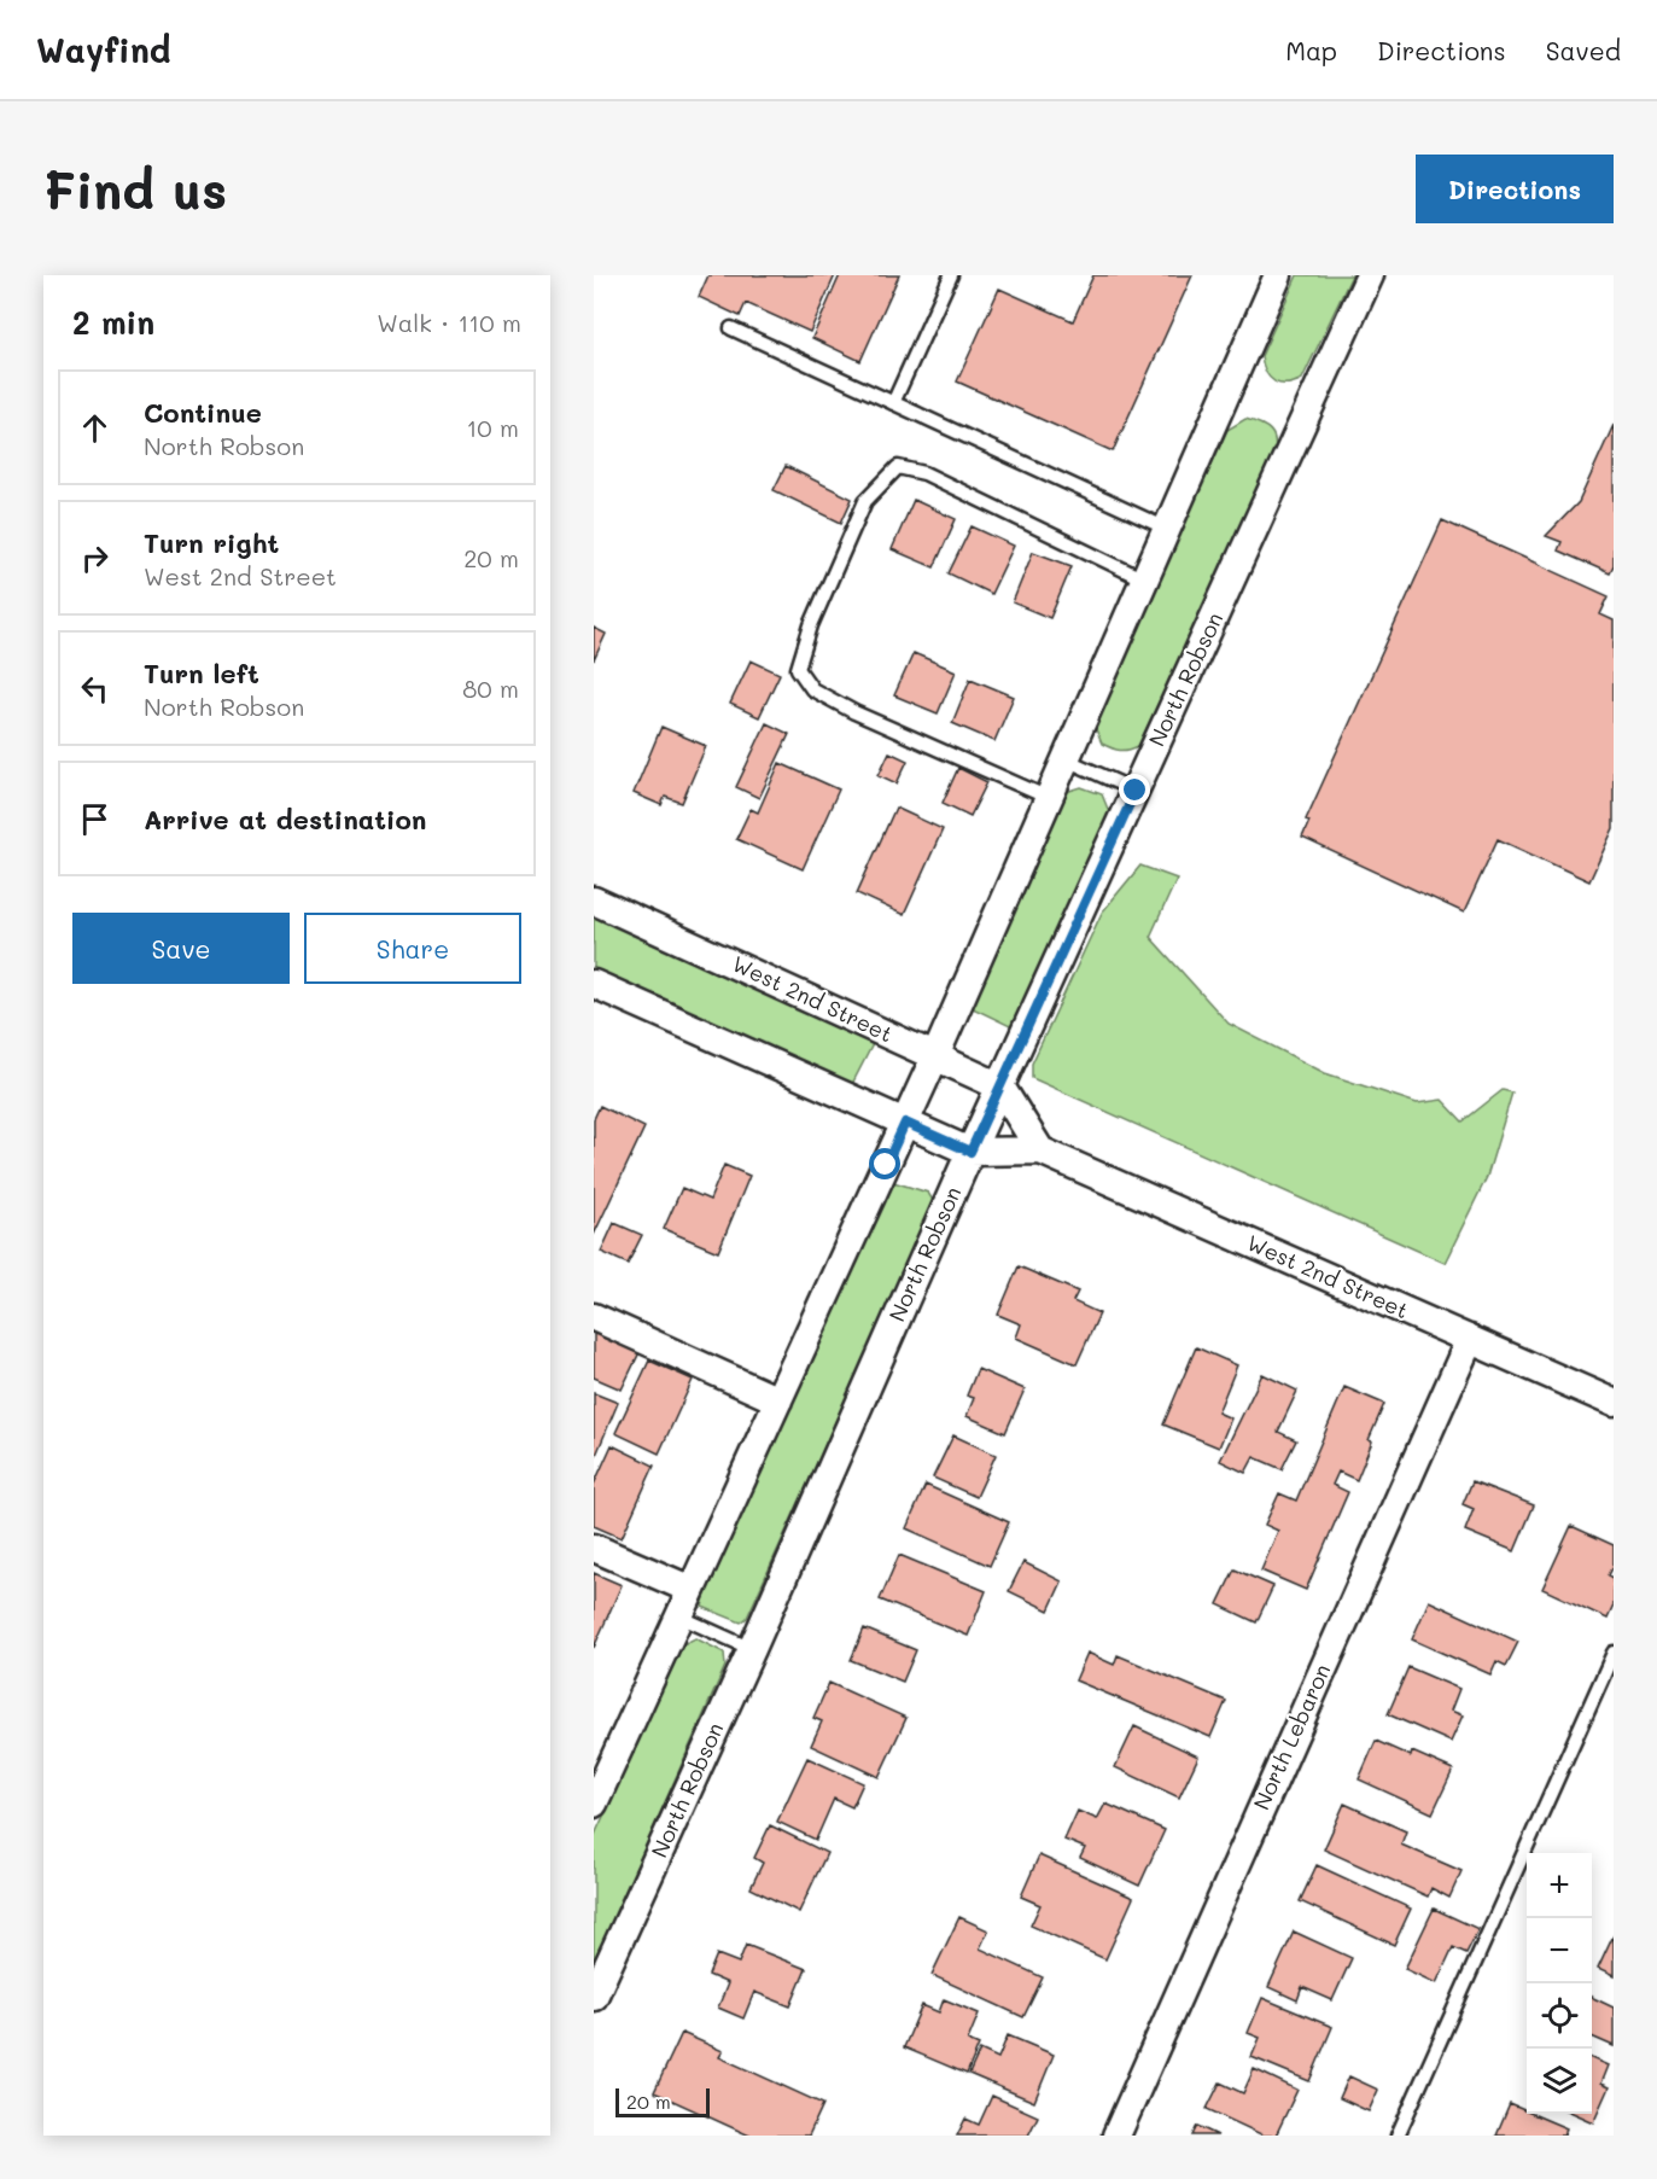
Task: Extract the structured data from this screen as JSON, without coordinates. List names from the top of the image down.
{
  "streets": {
    "street": ["North Robson", "West 2nd Street", "North Lebaron"]
  },
  "crossings": [
    ["North Robson", "West 2nd Street"],
    ["West 2nd Street", "North Lebaron"]
  ],
  "scale_bar": "20 m",
  "page": {
    "header": "Wayfind",
    "nav": ["Map", "Directions", "Saved"],
    "buttons": [
      "Directions",
      ["Save", "Share"]
    ],
    "title": "Find us",
    "heading": ["2 min", "Walk · 110 m"],
    "list": [
      ["Continue", "North Robson", "10 m"],
      ["Turn right", "West 2nd Street", "20 m"],
      ["Turn left", "North Robson", "80 m"],
      "Arrive at destination"
    ],
    "map_buttons": ["+", "−"],
    "scale": "20 m"
  }
}
